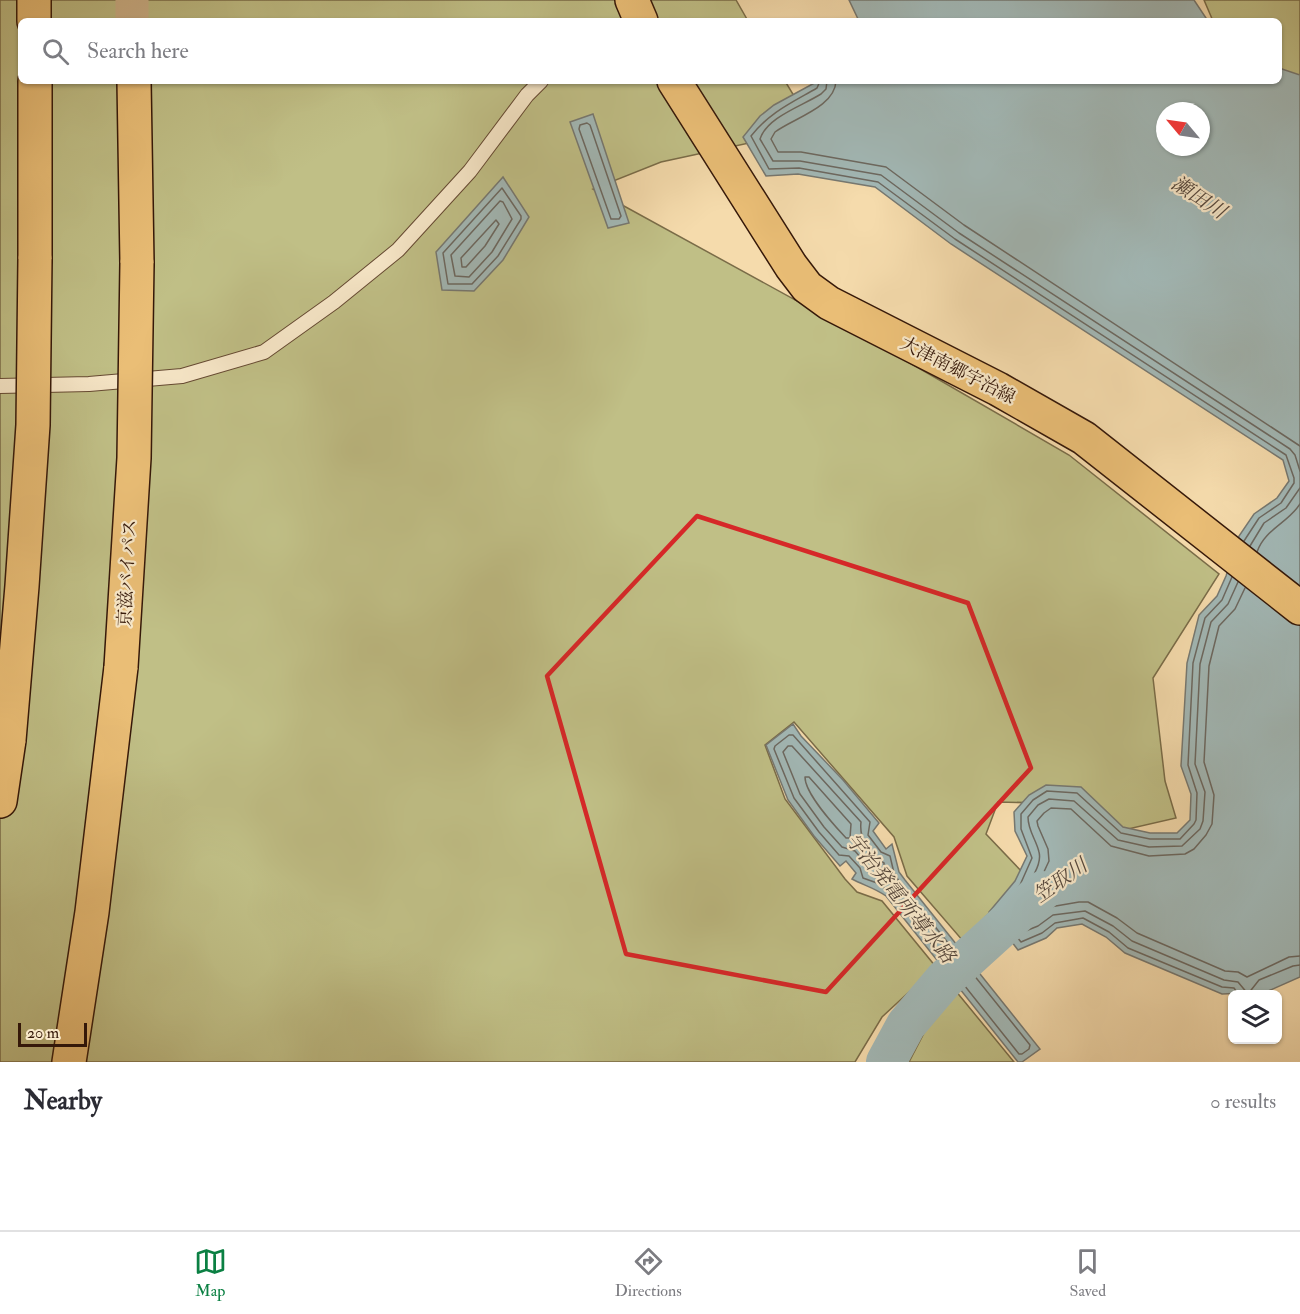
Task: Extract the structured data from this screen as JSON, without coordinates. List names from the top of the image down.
{
  "streets": {
    "main road": ["大津南郷宇治線", "京滋バイパス"]
  },
  "water": ["瀬田川", "笠取川", "宇治発電所導水路"],
  "scale_bar": "20 m",
  "north": "top left",
  "page": {
    "search": "Search here",
    "scale": "20 m",
    "heading": ["Nearby", "0 results"],
    "nav": ["Map", "Directions", "Saved"]
  }
}
